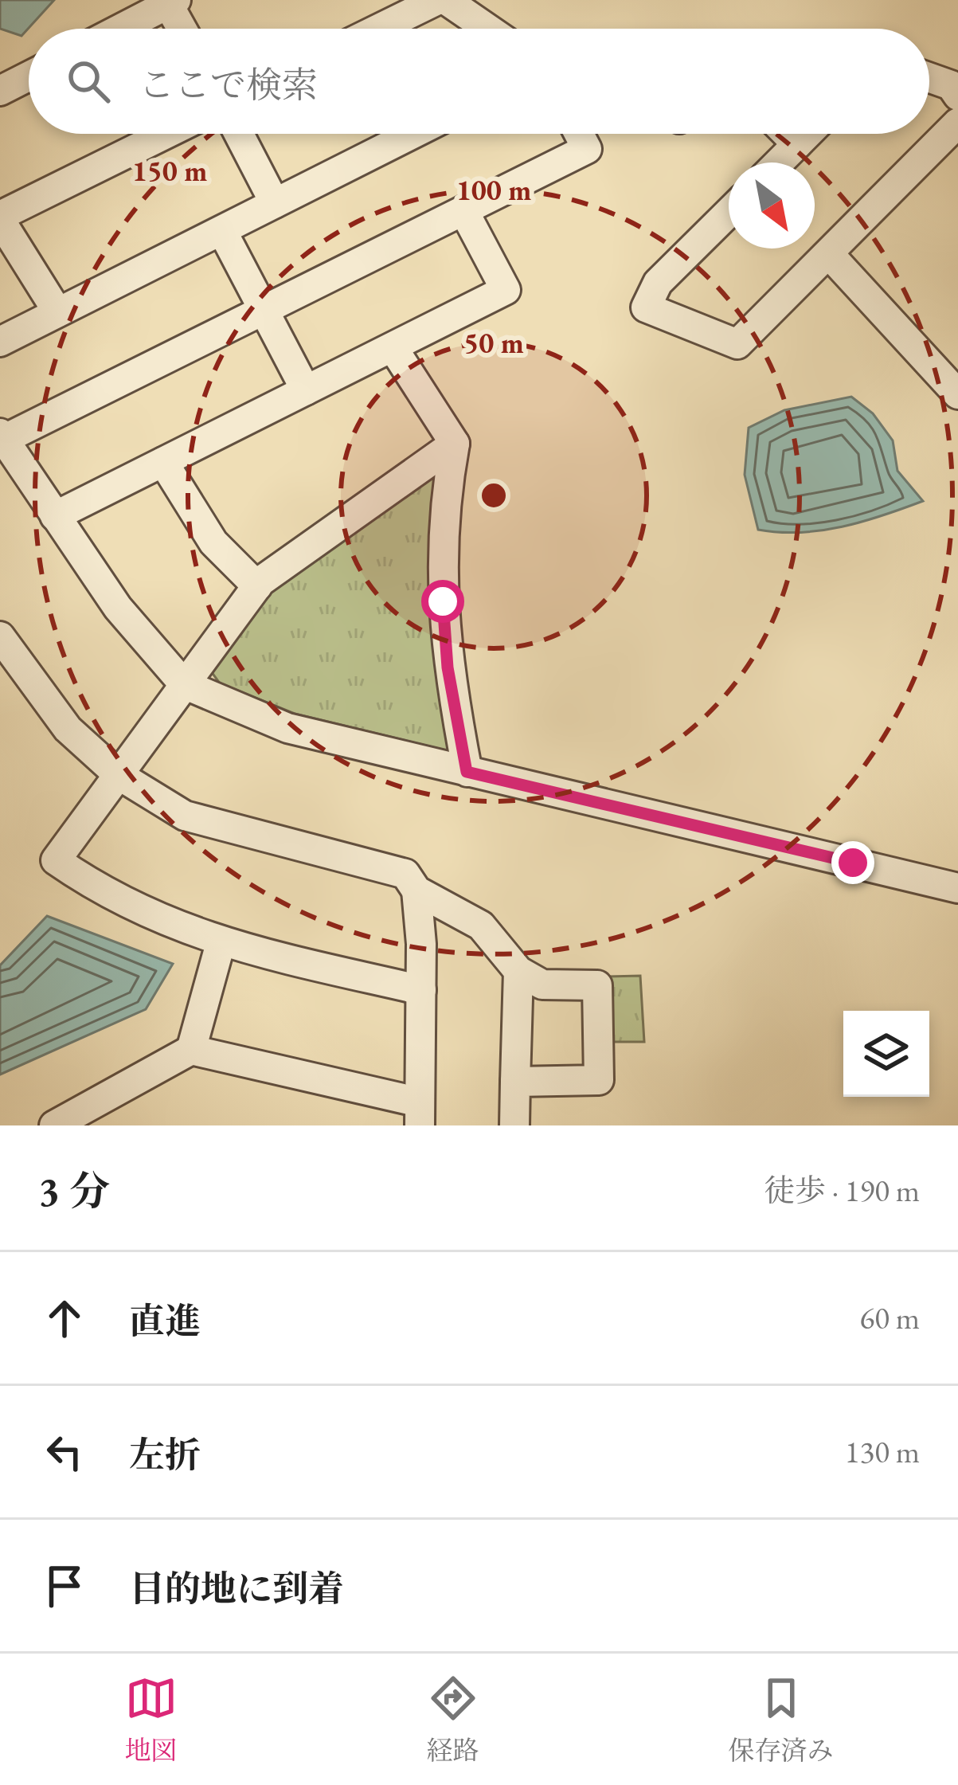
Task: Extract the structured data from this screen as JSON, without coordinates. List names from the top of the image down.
{
  "north": "bottom right",
  "page": {
    "search": "ここで検索",
    "heading": ["3 分", "徒歩 · 190 m"],
    "list": [
      ["直進", "60 m"],
      ["左折", "130 m"],
      "目的地に到着"
    ],
    "nav": ["地図", "経路", "保存済み"]
  },
  "rings": ["150 m", "100 m", "50 m"]
}
